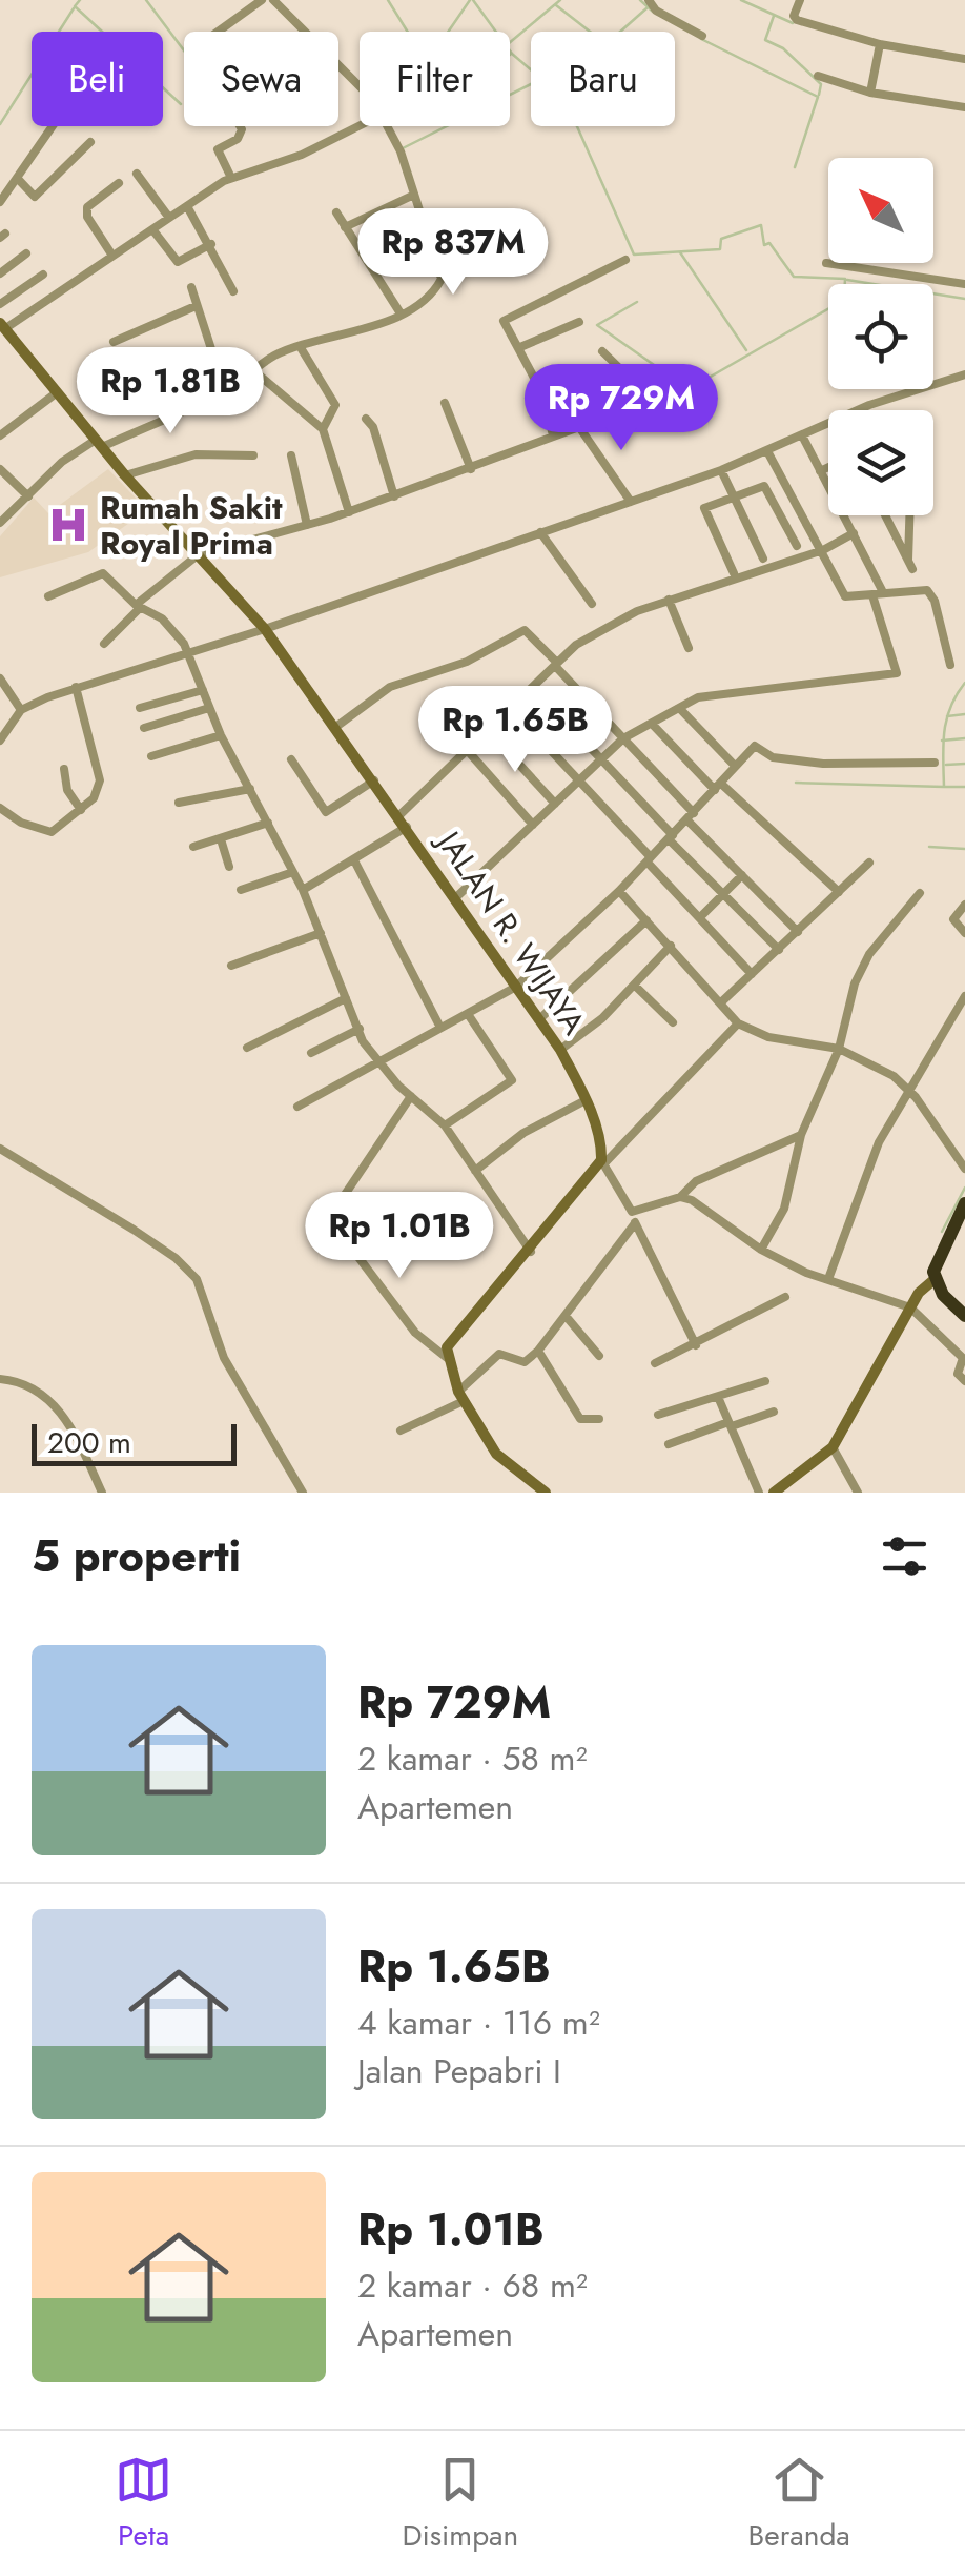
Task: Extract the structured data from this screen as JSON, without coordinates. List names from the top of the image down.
{
  "streets": {
    "street": ["JALAN R. WIJAYA"]
  },
  "places": {
    "hospital": ["Rumah Sakit Royal Prima"]
  },
  "scale_bar": "200 m",
  "north": "top left",
  "page": {
    "chip": [
      "Beli",
      "Sewa",
      "Filter",
      "Baru"
    ],
    "price": [
      "Rp 837M",
      "Rp 1.81B",
      "Rp 729M",
      "Rp 1.65B",
      "Rp 1.01B"
    ],
    "scale": "200 m",
    "heading": "5 properti",
    "list": [
      {
        "name": "Rp 729M",
        "note": "2 kamar · 58 m² · Apartemen"
      },
      {
        "name": "Rp 1.65B",
        "note": "4 kamar · 116 m² · Jalan Pepabri I"
      },
      {
        "name": "Rp 1.01B",
        "note": "2 kamar · 68 m² · Apartemen"
      }
    ],
    "tabs": ["Peta", "Disimpan", "Beranda"]
  }
}
